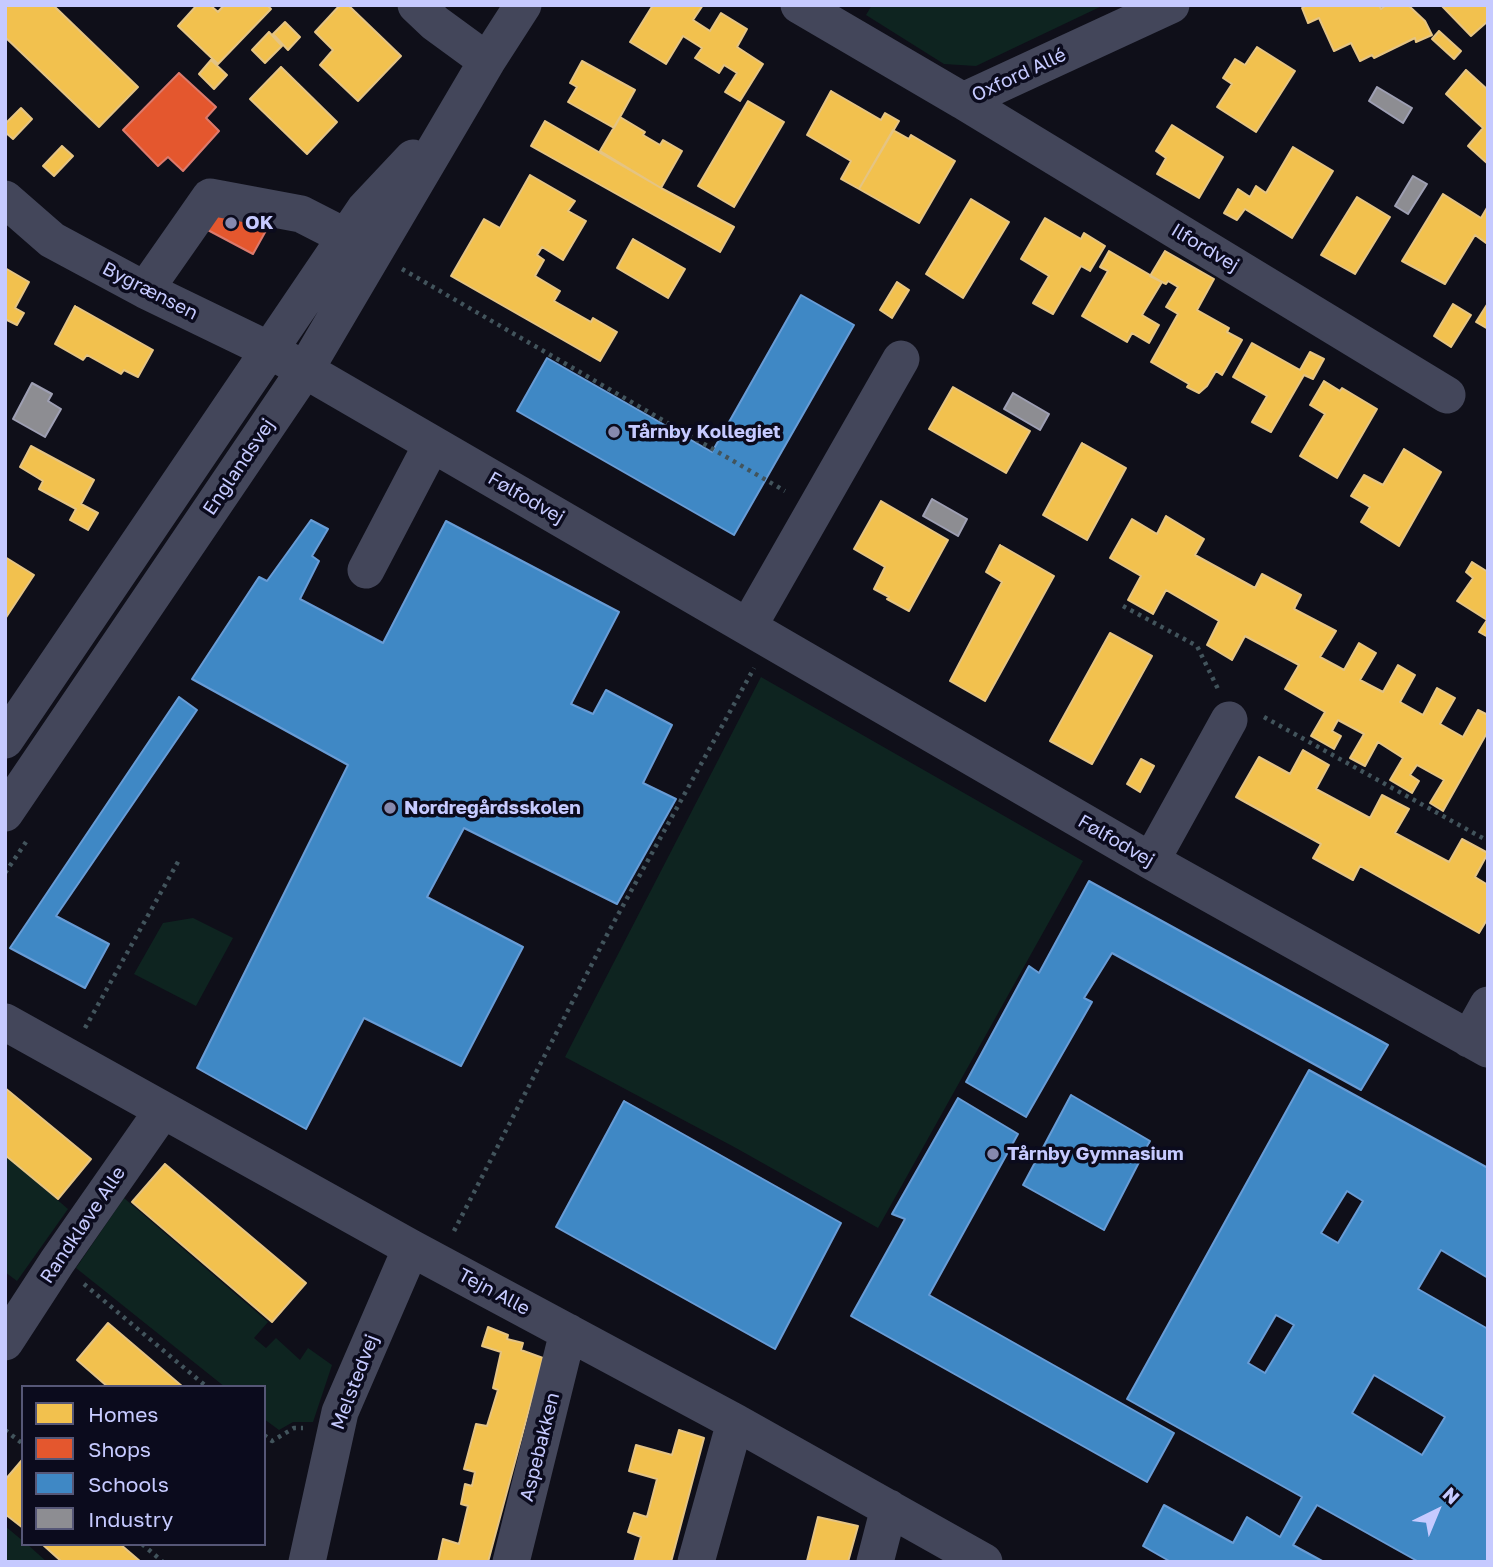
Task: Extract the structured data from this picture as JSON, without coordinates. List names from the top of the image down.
{
  "streets": {
    "street": [
      "Oxford Allé",
      "Ilfordvej",
      "Bygrænsen",
      "Englandsvej",
      "Følfodvej",
      "Randkløve Alle",
      "Tejn Alle",
      "Melstedvej",
      "Aspebakken"
    ]
  },
  "crossings": [
    ["Oxford Allé", "Ilfordvej"],
    ["Bygrænsen", "Englandsvej"],
    ["Bygrænsen", "Følfodvej"],
    ["Englandsvej", "Følfodvej"],
    ["Randkløve Alle", "Tejn Alle"],
    ["Tejn Alle", "Melstedvej"],
    ["Tejn Alle", "Aspebakken"]
  ],
  "places": [
    "OK",
    "Tårnby Kollegiet",
    "Nordregårdsskolen",
    "Tårnby Gymnasium"
  ],
  "legend": [
    "Homes",
    "Shops",
    "Schools",
    "Industry"
  ],
  "north": "top right"
}
